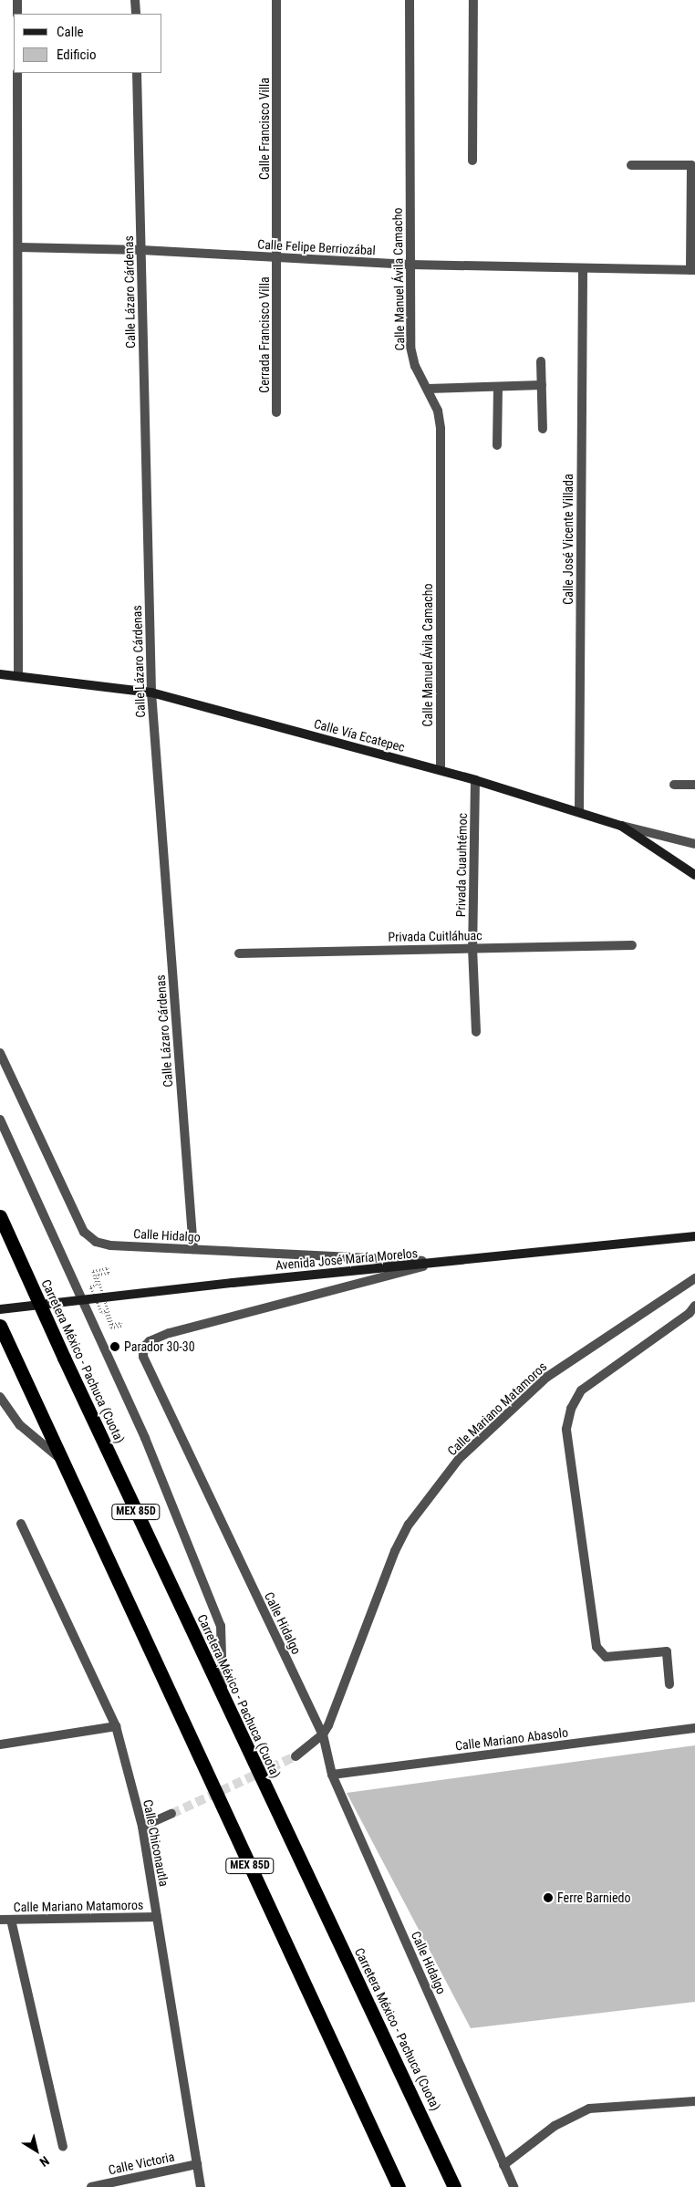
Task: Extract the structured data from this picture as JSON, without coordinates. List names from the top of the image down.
{
  "streets": {
    "highway": ["Carretera México - Pachuca (Cuota)", "MEX 85D"],
    "main road": ["Calle Vía Ecatepec", "Avenida José María Morelos"],
    "street": [
      "Calle Francisco Villa",
      "Calle Felipe Berriozábal",
      "Calle Manuel Ávila Camacho",
      "Calle Lázaro Cárdenas",
      "Cerrada Francisco Villa",
      "Calle José Vicente Villada",
      "Privada Cuauhtémoc",
      "Privada Cuitláhuac",
      "Calle Hidalgo",
      "Calle Mariano Matamoros",
      "Calle Mariano Abasolo",
      "Calle Chiconautla",
      "Calle Victoria"
    ]
  },
  "crossings": [
    ["Calle Francisco Villa", "Calle Felipe Berriozábal"],
    ["Calle Francisco Villa", "Cerrada Francisco Villa"],
    ["Calle Felipe Berriozábal", "Calle Manuel Ávila Camacho"],
    ["Calle Felipe Berriozábal", "Calle Lázaro Cárdenas"],
    ["Calle Felipe Berriozábal", "Cerrada Francisco Villa"],
    ["Calle Felipe Berriozábal", "Calle José Vicente Villada"],
    ["Calle Manuel Ávila Camacho", "Calle Vía Ecatepec"],
    ["Calle Lázaro Cárdenas", "Calle Vía Ecatepec"],
    ["Calle Lázaro Cárdenas", "Calle Hidalgo"],
    ["Calle José Vicente Villada", "Calle Vía Ecatepec"],
    ["Calle Vía Ecatepec", "Privada Cuauhtémoc"],
    ["Privada Cuauhtémoc", "Privada Cuitláhuac"],
    ["Calle Hidalgo", "Avenida José María Morelos"],
    ["Calle Hidalgo", "Calle Mariano Matamoros"],
    ["Calle Hidalgo", "Calle Mariano Abasolo"],
    ["Calle Mariano Matamoros", "Calle Chiconautla"],
    ["Calle Chiconautla", "Calle Victoria"]
  ],
  "places": ["Parador 30-30", "Ferre Barniedo"],
  "legend": ["Calle", "Edificio"],
  "north": "bottom right"
}
